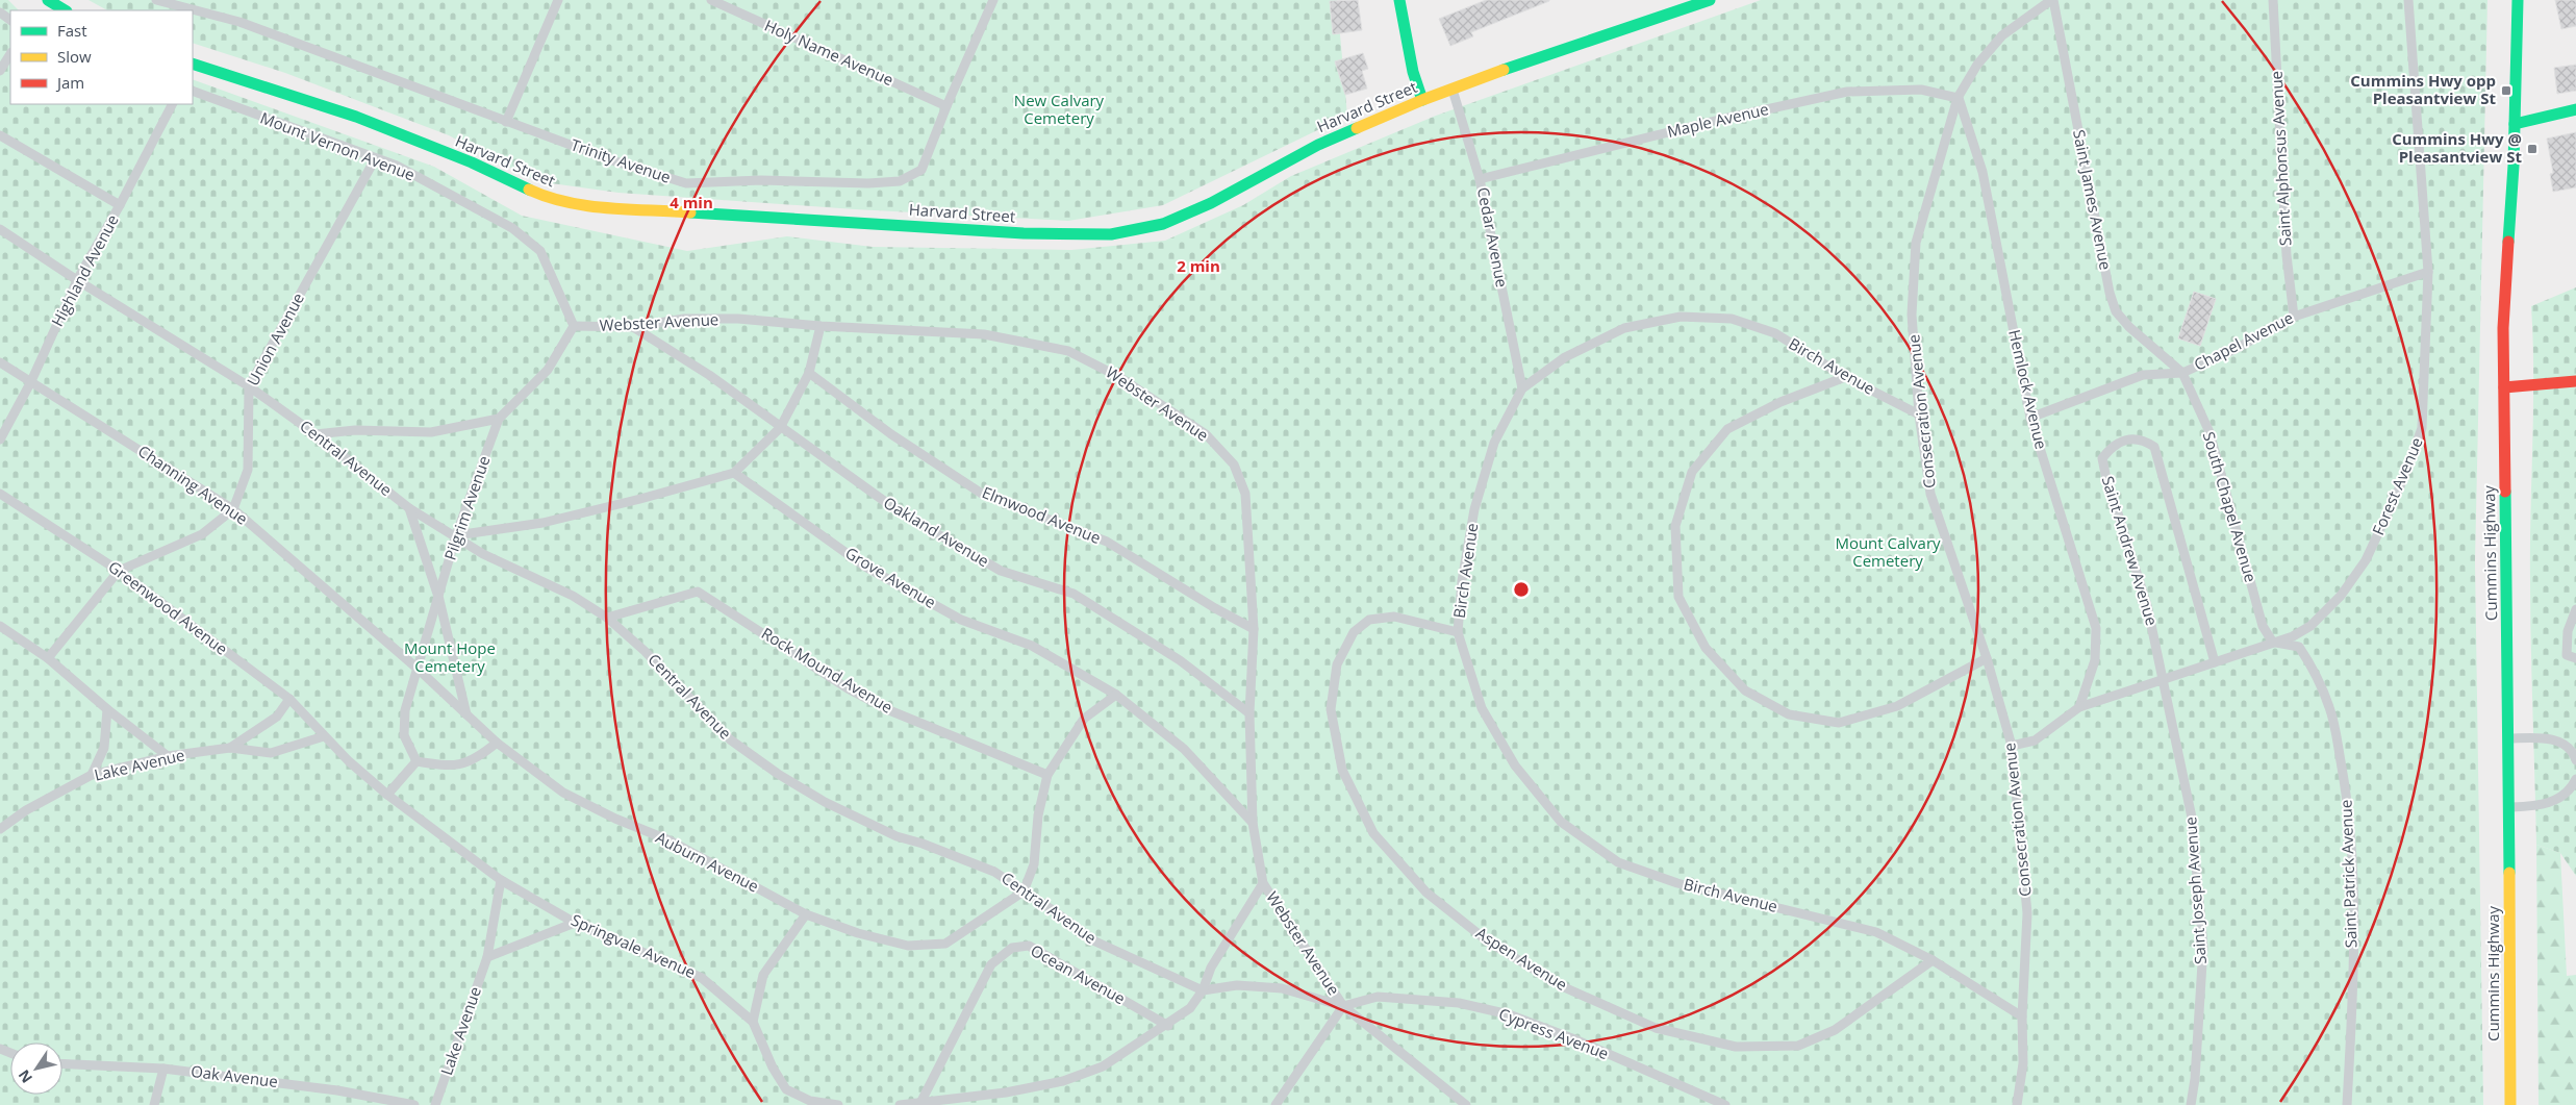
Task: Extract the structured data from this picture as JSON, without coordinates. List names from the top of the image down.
{
  "streets": {
    "main road": ["Harvard Street", "Cummins Highway"],
    "lane": [
      "Holy Name Avenue",
      "Maple Avenue",
      "Mount Vernon Avenue",
      "Saint Alphonsus Avenue",
      "Trinity Avenue",
      "Saint James Avenue",
      "Cedar Avenue",
      "Highland Avenue",
      "Webster Avenue",
      "Union Avenue",
      "Chapel Avenue",
      "Birch Avenue",
      "Hemlock Avenue",
      "Consecration Avenue",
      "Central Avenue",
      "Channing Avenue",
      "Forest Avenue",
      "South Chapel Avenue",
      "Pilgrim Avenue",
      "Elmwood Avenue",
      "Oakland Avenue",
      "Saint Andrew Avenue",
      "Grove Avenue",
      "Greenwood Avenue",
      "Rock Mound Avenue",
      "Lake Avenue",
      "Auburn Avenue",
      "Saint Patrick Avenue",
      "Saint Joseph Avenue",
      "Springvale Avenue",
      "Aspen Avenue",
      "Ocean Avenue",
      "Cypress Avenue",
      "Oak Avenue"
    ]
  },
  "crossings": [
    ["Holy Name Avenue", "Trinity Avenue"],
    ["Harvard Street", "Cedar Avenue"],
    ["Maple Avenue", "Cedar Avenue"],
    ["Maple Avenue", "Hemlock Avenue"],
    ["Maple Avenue", "Consecration Avenue"],
    ["Mount Vernon Avenue", "Webster Avenue"],
    ["Mount Vernon Avenue", "Union Avenue"],
    ["Mount Vernon Avenue", "Pilgrim Avenue"],
    ["Saint Alphonsus Avenue", "Chapel Avenue"],
    ["Saint James Avenue", "Chapel Avenue"],
    ["Saint James Avenue", "Consecration Avenue"],
    ["Saint James Avenue", "South Chapel Avenue"],
    ["Cedar Avenue", "Birch Avenue"],
    ["Highland Avenue", "Central Avenue"],
    ["Highland Avenue", "Channing Avenue"],
    ["Webster Avenue", "Pilgrim Avenue"],
    ["Webster Avenue", "Elmwood Avenue"],
    ["Webster Avenue", "Oakland Avenue"],
    ["Webster Avenue", "Grove Avenue"],
    ["Webster Avenue", "Cypress Avenue"],
    ["Union Avenue", "Central Avenue"],
    ["Union Avenue", "Channing Avenue"],
    ["Chapel Avenue", "Hemlock Avenue"],
    ["Chapel Avenue", "Forest Avenue"],
    ["Chapel Avenue", "South Chapel Avenue"],
    ["Birch Avenue", "Consecration Avenue"],
    ["Birch Avenue", "Aspen Avenue"],
    ["Hemlock Avenue", "Consecration Avenue"],
    ["Hemlock Avenue", "Forest Avenue"],
    ["Consecration Avenue", "Forest Avenue"],
    ["Central Avenue", "Pilgrim Avenue"],
    ["Central Avenue", "Rock Mound Avenue"],
    ["Central Avenue", "Auburn Avenue"],
    ["Channing Avenue", "Pilgrim Avenue"],
    ["Channing Avenue", "Auburn Avenue"],
    ["Forest Avenue", "South Chapel Avenue"],
    ["Forest Avenue", "Saint Andrew Avenue"],
    ["Forest Avenue", "Saint Patrick Avenue"],
    ["Forest Avenue", "Saint Joseph Avenue"],
    ["South Chapel Avenue", "Saint Patrick Avenue"],
    ["Pilgrim Avenue", "Auburn Avenue"],
    ["Saint Andrew Avenue", "Saint Joseph Avenue"],
    ["Greenwood Avenue", "Lake Avenue"],
    ["Lake Avenue", "Springvale Avenue"]
  ],
  "parks": ["New Calvary Cemetery", "Mount Calvary Cemetery", "Mount Hope Cemetery"],
  "places": {
    "transit": ["Cummins Hwy opp Pleasantview St", "Cummins Hwy @ Pleasantview St"]
  },
  "legend": ["Fast", "Slow", "Jam"],
  "north": "bottom left",
  "rings": ["4 min", "2 min"]
}
